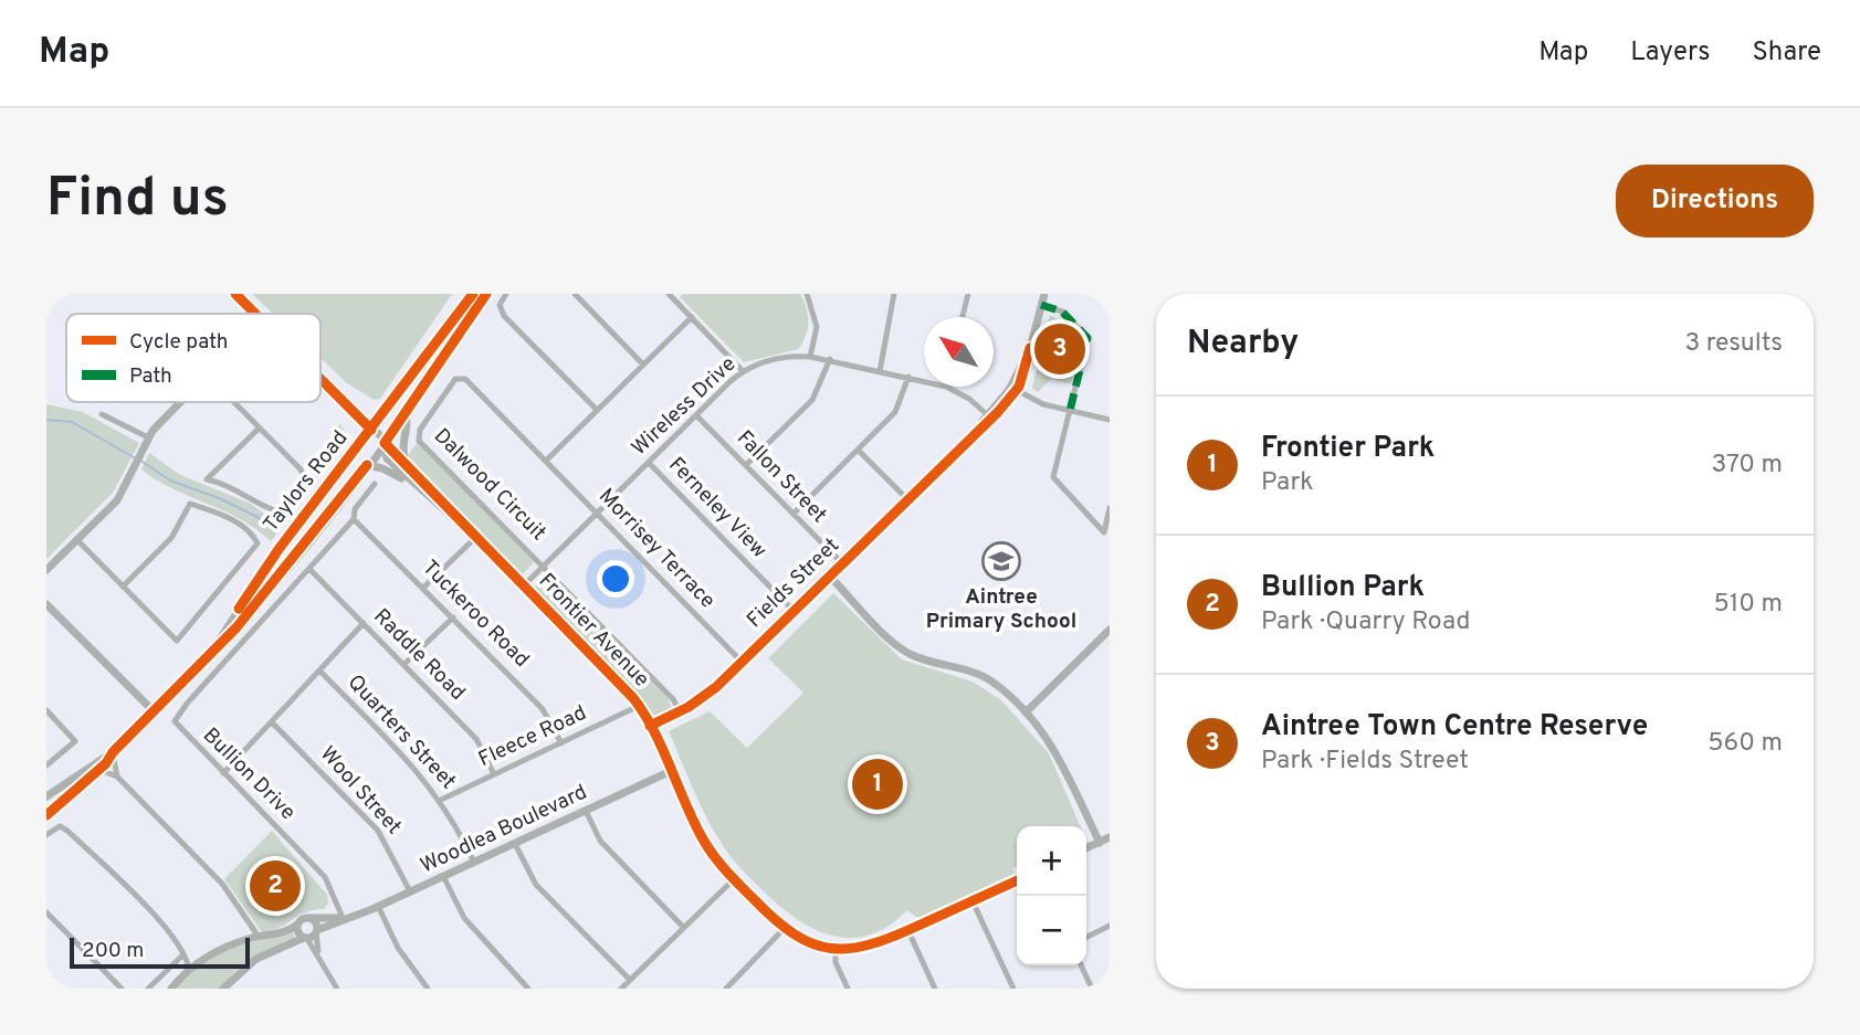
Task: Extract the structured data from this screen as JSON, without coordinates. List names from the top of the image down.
{
  "streets": {
    "street": [
      "Wireless Drive",
      "Fallon Street",
      "Taylors Road",
      "Dalwood Circuit",
      "Ferneley View",
      "Morrisey Terrace",
      "Fields Street",
      "Tuckeroo Road",
      "Frontier Avenue",
      "Raddle Road",
      "Quarters Street",
      "Fleece Road",
      "Bullion Drive",
      "Wool Street",
      "Woodlea Boulevard"
    ]
  },
  "crossings": [
    ["Wireless Drive", "Fallon Street"],
    ["Wireless Drive", "Dalwood Circuit"],
    ["Wireless Drive", "Ferneley View"],
    ["Wireless Drive", "Morrisey Terrace"],
    ["Wireless Drive", "Fields Street"],
    ["Wireless Drive", "Frontier Avenue"],
    ["Fallon Street", "Fields Street"],
    ["Taylors Road", "Frontier Avenue"],
    ["Dalwood Circuit", "Morrisey Terrace"],
    ["Ferneley View", "Fields Street"],
    ["Morrisey Terrace", "Fields Street"],
    ["Fields Street", "Frontier Avenue"],
    ["Tuckeroo Road", "Fleece Road"],
    ["Tuckeroo Road", "Bullion Drive"],
    ["Frontier Avenue", "Fleece Road"],
    ["Frontier Avenue", "Woodlea Boulevard"],
    ["Raddle Road", "Fleece Road"],
    ["Raddle Road", "Bullion Drive"],
    ["Quarters Street", "Fleece Road"],
    ["Quarters Street", "Woodlea Boulevard"],
    ["Bullion Drive", "Woodlea Boulevard"],
    ["Wool Street", "Woodlea Boulevard"]
  ],
  "places": {
    "school or university": ["Aintree Primary School"]
  },
  "legend": ["Cycle path", "Path"],
  "scale_bar": "200 m",
  "north": "top left",
  "page": {
    "header": "Map",
    "nav": ["Map", "Layers", "Share"],
    "buttons": "Directions",
    "title": "Find us",
    "heading": ["Nearby", "3 results"],
    "pins": ["3", "1", "2"],
    "list": [
      {
        "mark": "1",
        "name": "Frontier Park",
        "note": "Park",
        "value": "370 m"
      },
      {
        "mark": "2",
        "name": "Bullion Park",
        "note": "Park · Quarry Road",
        "value": "510 m"
      },
      {
        "mark": "3",
        "name": "Aintree Town Centre Reserve",
        "note": "Park · Fields Street",
        "value": "560 m"
      }
    ],
    "map_buttons": ["+", "−"],
    "scale": "200 m"
  }
}
